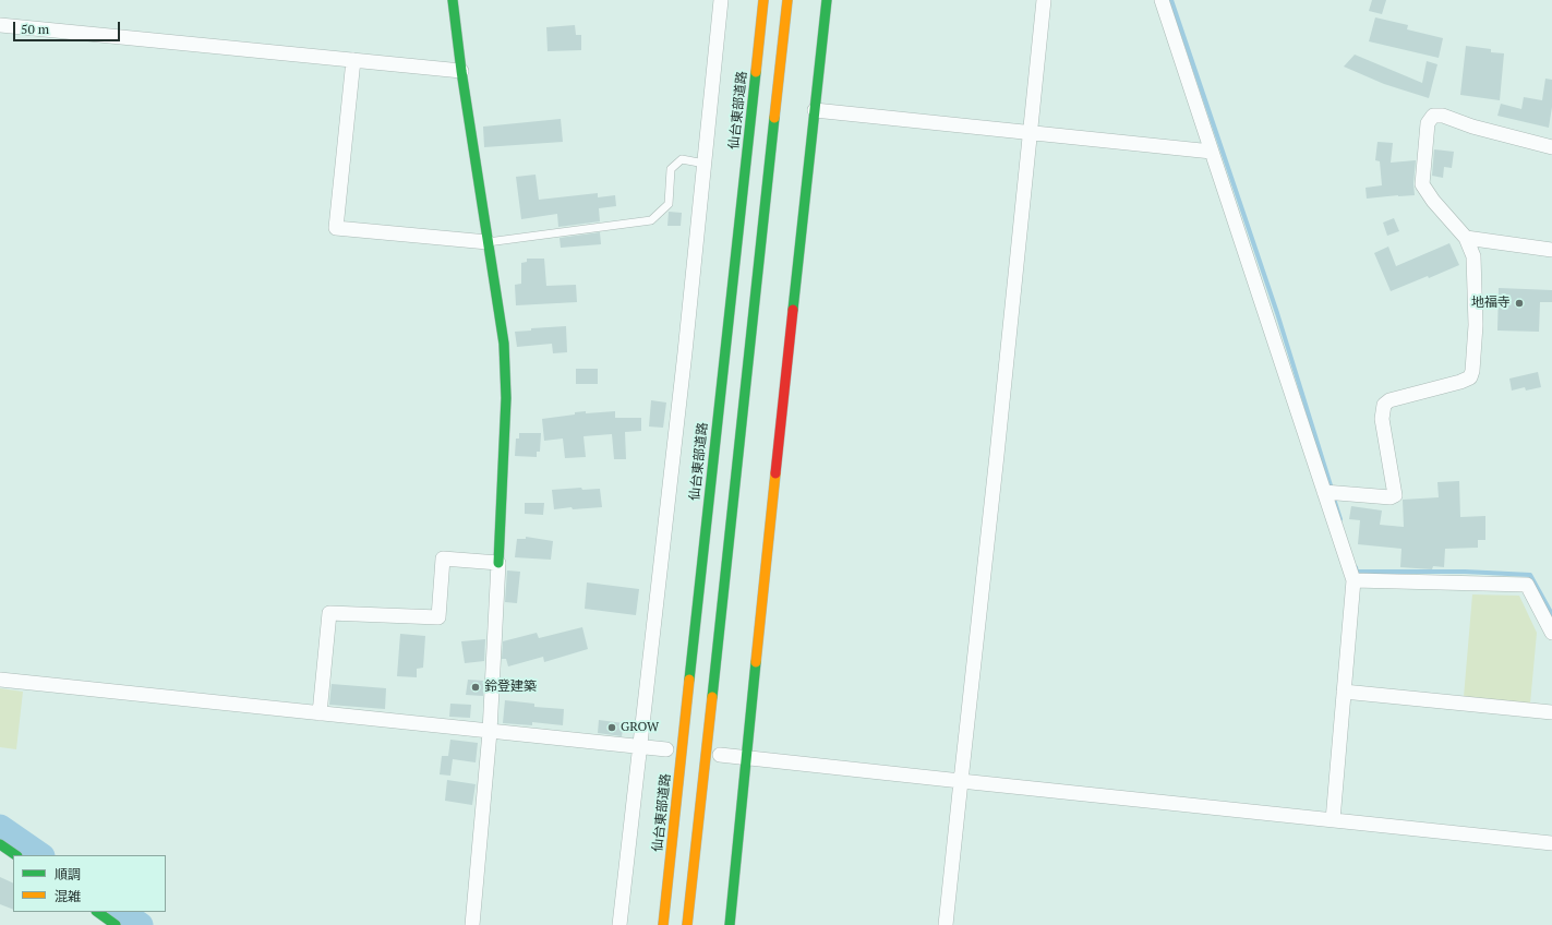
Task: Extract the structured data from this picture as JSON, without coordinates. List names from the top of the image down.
{
  "streets": {
    "main road": ["仙台東部道路"]
  },
  "places": ["地福寺", "鈴登建築", "GROW"],
  "legend": ["順調", "混雑"],
  "scale_bar": "50 m"
}
